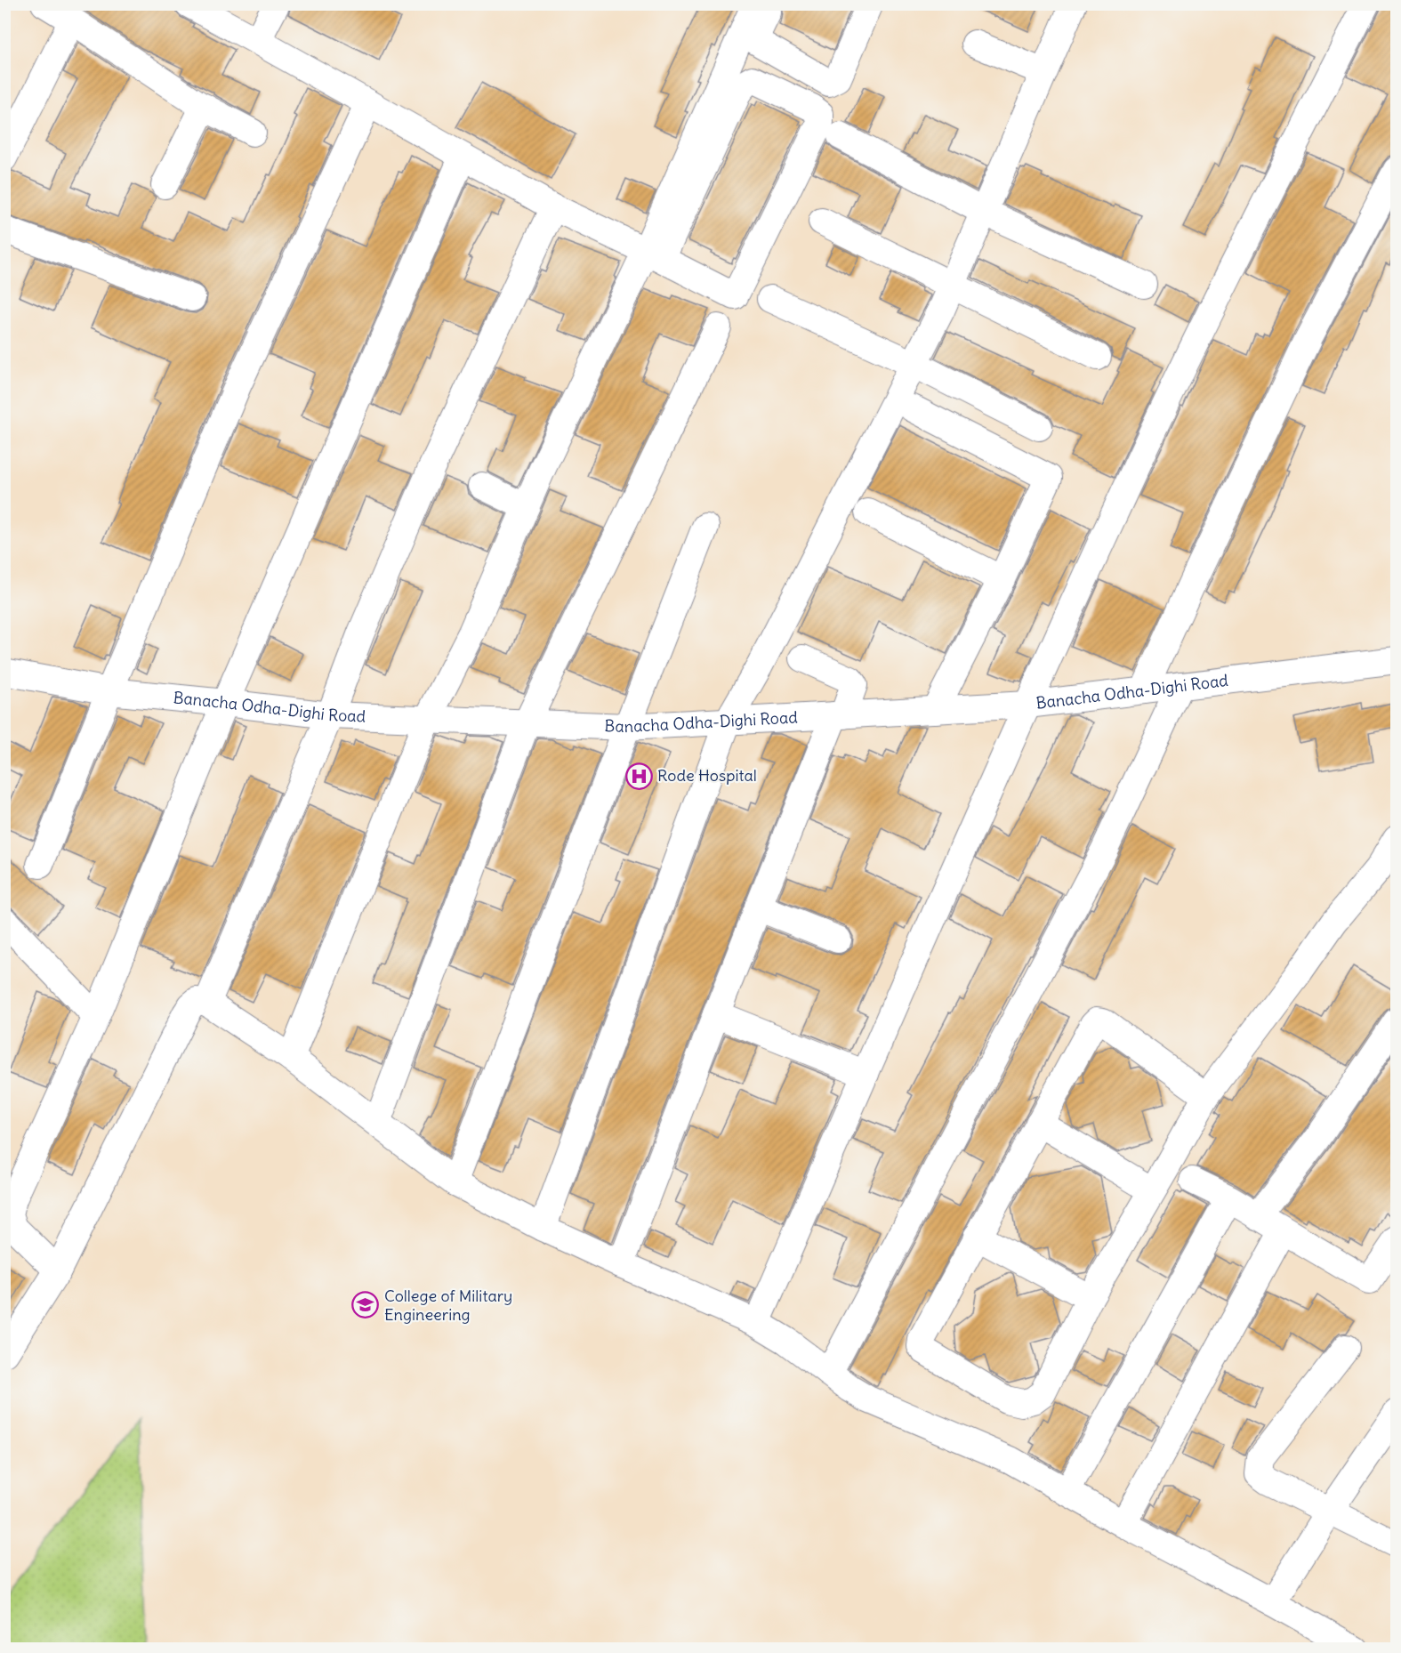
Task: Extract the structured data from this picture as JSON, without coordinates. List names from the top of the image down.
{
  "streets": {
    "street": ["Banacha Odha-Dighi Road"]
  },
  "places": {
    "hospital": ["Rode Hospital"],
    "school or university": ["College of Military Engineering"]
  }
}
